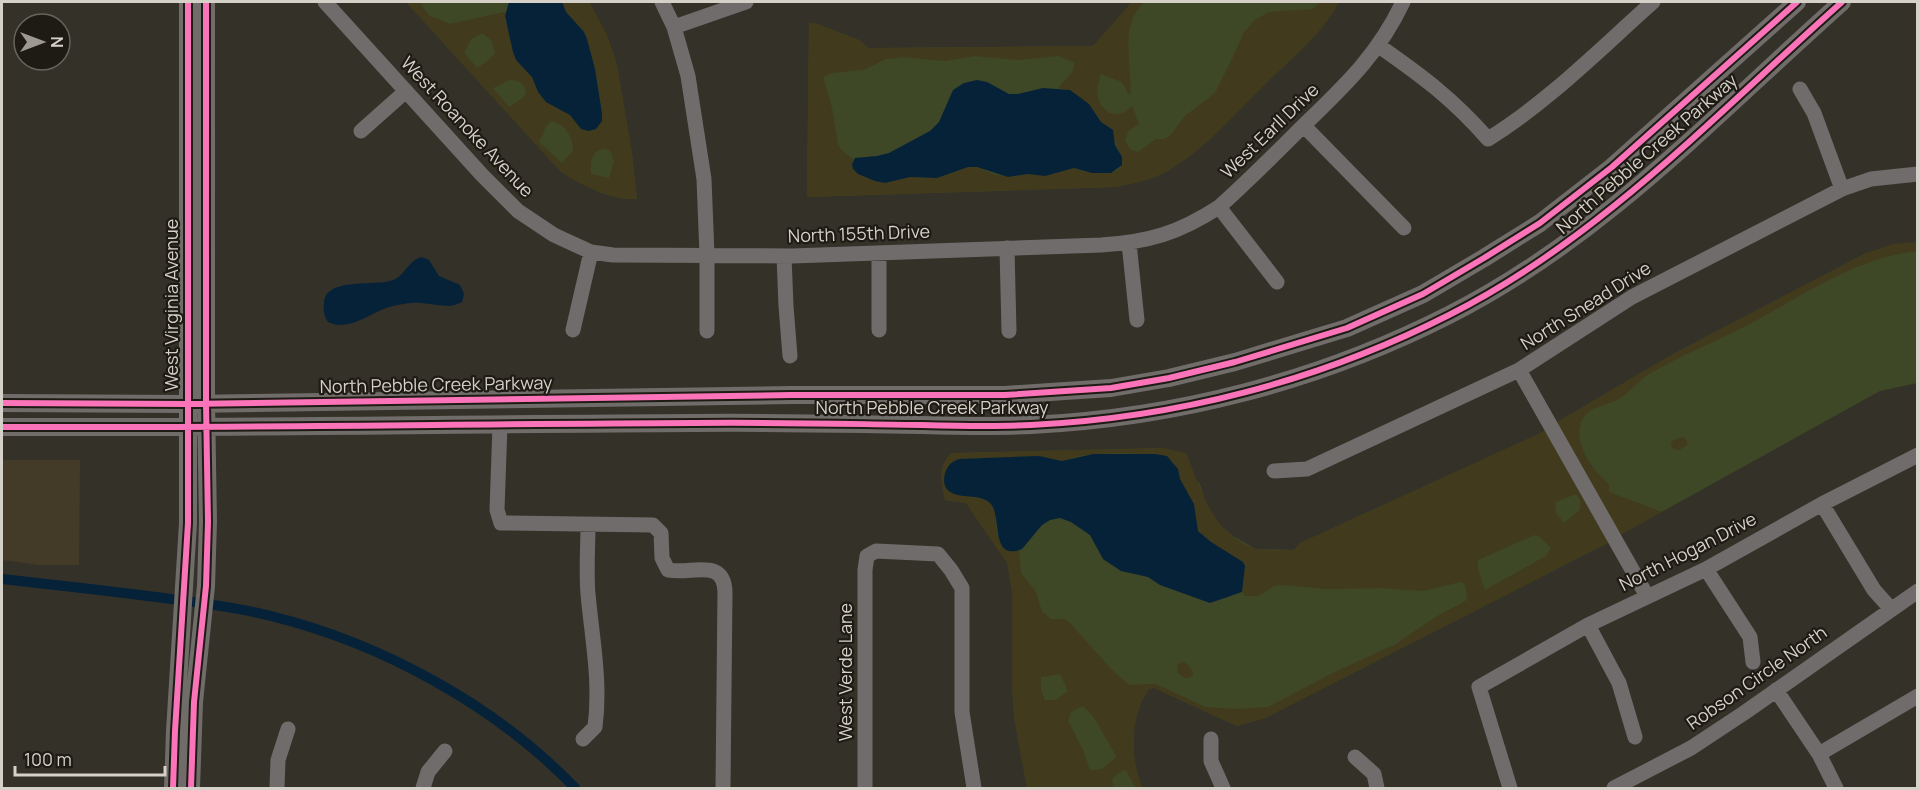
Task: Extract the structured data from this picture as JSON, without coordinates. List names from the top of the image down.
{
  "streets": {
    "main road": ["North Pebble Creek Parkway", "West Virginia Avenue"],
    "street": [
      "West Roanoke Avenue",
      "West Earll Drive",
      "North 155th Drive",
      "North Snead Drive",
      "North Hogan Drive",
      "West Verde Lane",
      "Robson Circle North"
    ]
  },
  "crossings": [
    ["West Roanoke Avenue", "North 155th Drive"],
    ["West Earll Drive", "North 155th Drive"],
    ["North Pebble Creek Parkway", "West Virginia Avenue"]
  ],
  "scale_bar": "100 m",
  "north": "right"
}
